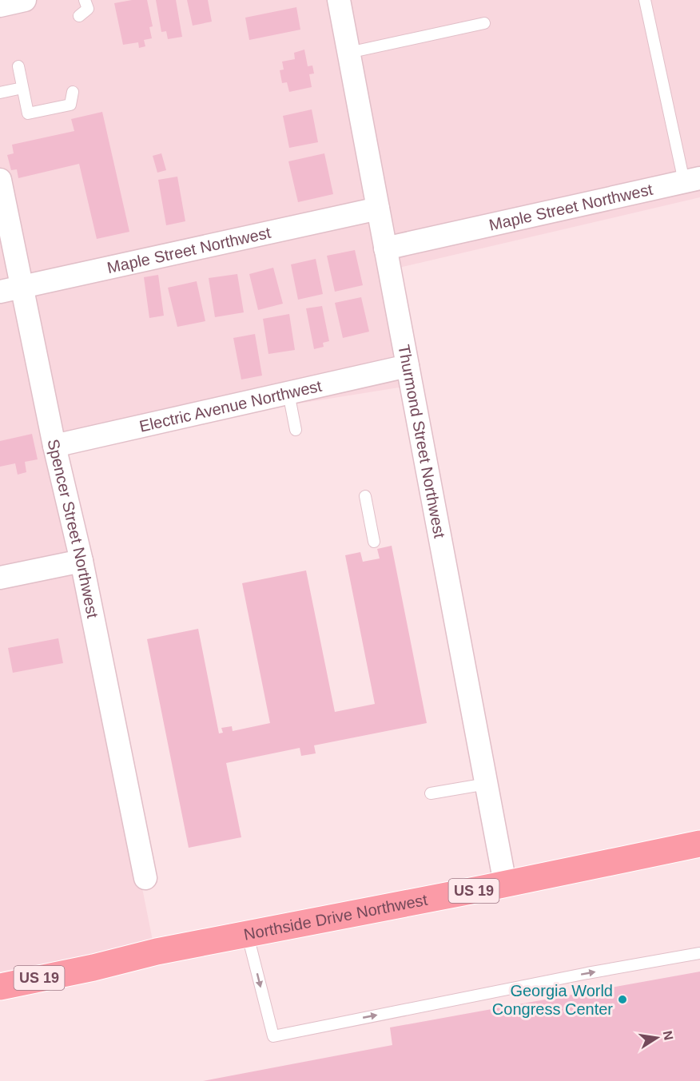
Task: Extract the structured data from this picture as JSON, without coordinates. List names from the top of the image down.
{
  "streets": {
    "main road": ["US 19", "Northside Drive Northwest"],
    "street": [
      "Maple Street Northwest",
      "Electric Avenue Northwest",
      "Thurmond Street Northwest",
      "Spencer Street Northwest"
    ]
  },
  "crossings": [
    ["Maple Street Northwest", "Thurmond Street Northwest"],
    ["Maple Street Northwest", "Spencer Street Northwest"],
    ["Electric Avenue Northwest", "Thurmond Street Northwest"],
    ["Electric Avenue Northwest", "Spencer Street Northwest"],
    ["Thurmond Street Northwest", "Northside Drive Northwest"]
  ],
  "places": ["Georgia World Congress Center"],
  "north": "right"
}
